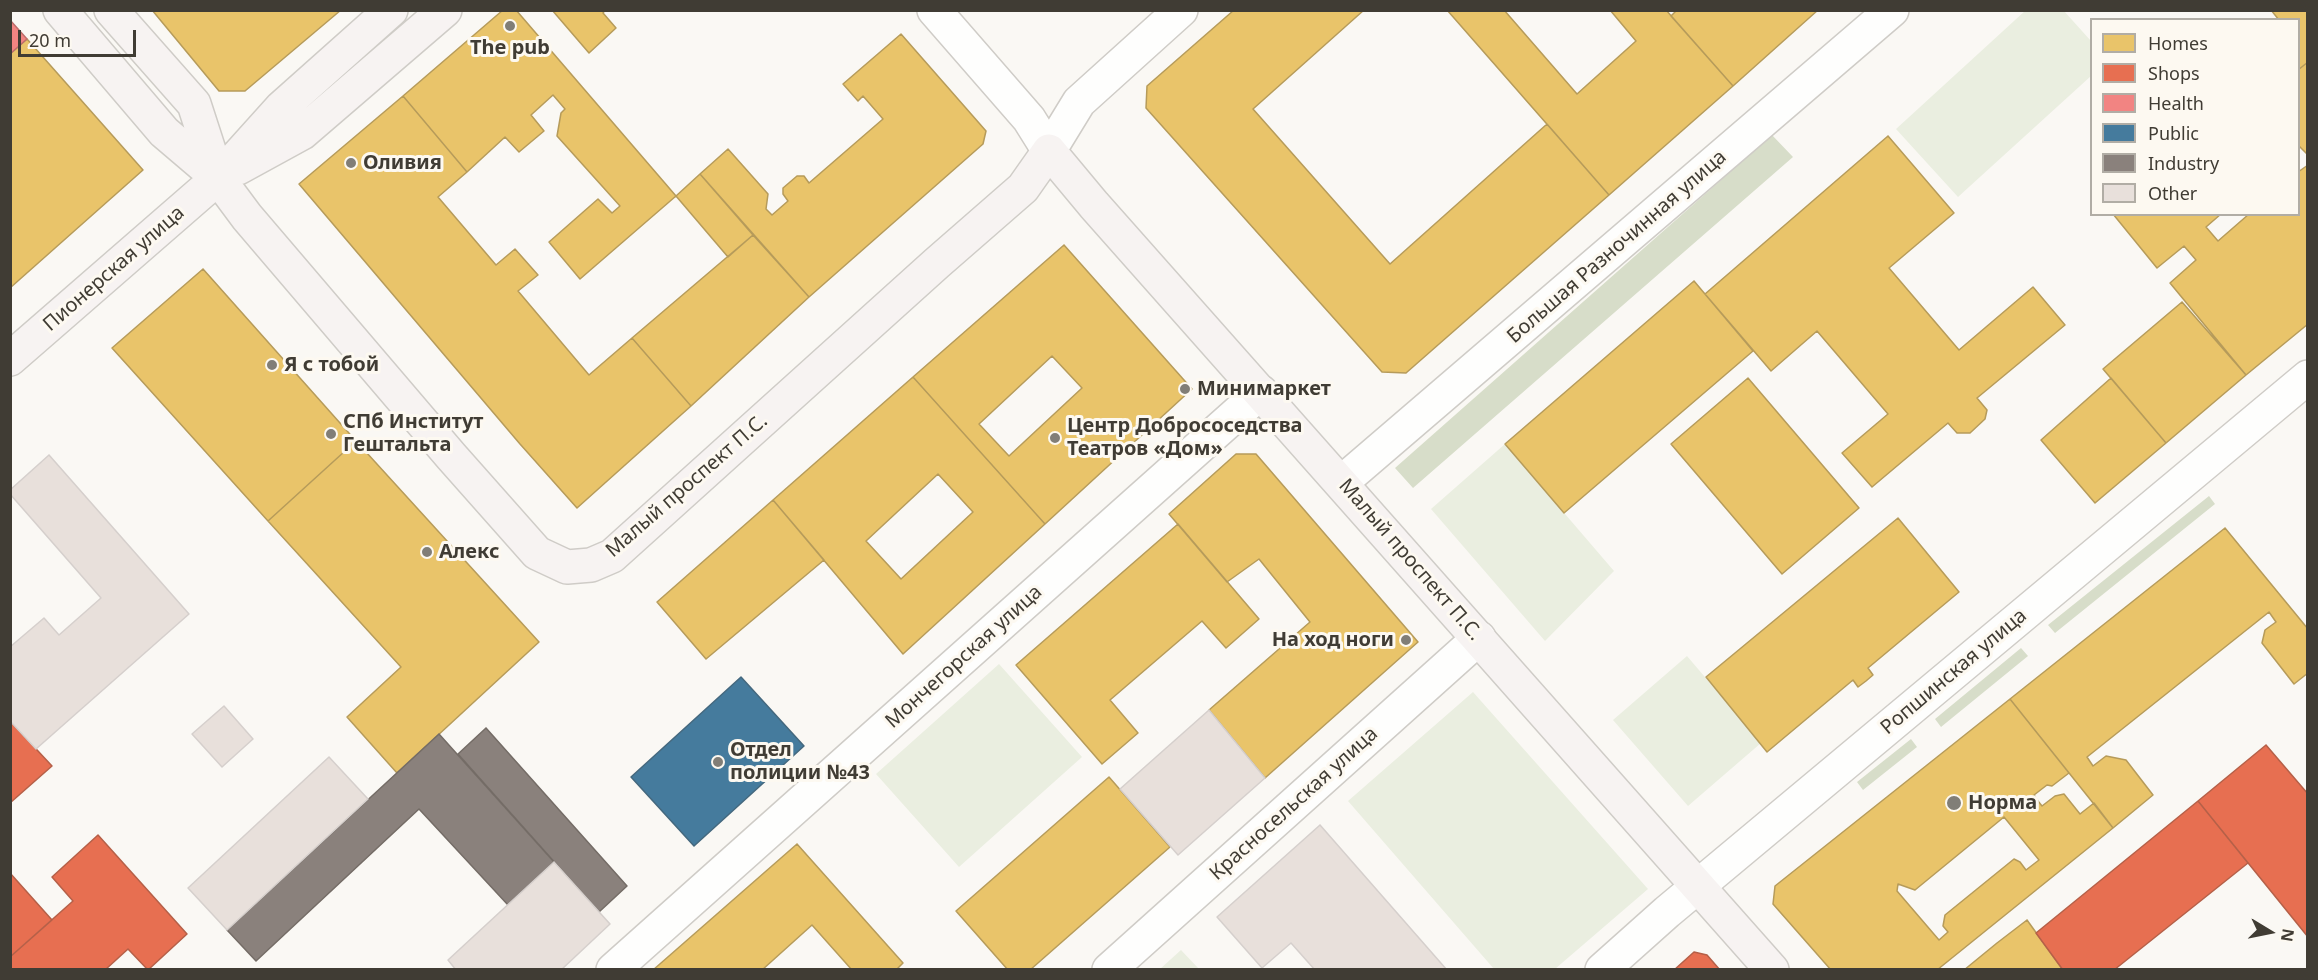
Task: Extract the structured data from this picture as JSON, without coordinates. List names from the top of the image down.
{
  "streets": {
    "street": [
      "Большая Разночинная улица",
      "Пионерская улица",
      "Малый проспект П.С.",
      "Мончегорская улица",
      "Ропшинская улица",
      "Красносельская улица"
    ]
  },
  "crossings": [
    ["Большая Разночинная улица", "Малый проспект П.С."],
    ["Пионерская улица", "Малый проспект П.С."],
    ["Малый проспект П.С.", "Мончегорская улица"],
    ["Малый проспект П.С.", "Ропшинская улица"],
    ["Малый проспект П.С.", "Красносельская улица"]
  ],
  "places": [
    "The pub",
    "Оливия",
    "Я с тобой",
    "Минимаркет",
    "СПб Институт Гештальта",
    "Центр Добрососедства Театров «Дом»",
    "Алекс",
    "На ход ноги",
    "Отдел полиции №43",
    "Норма"
  ],
  "legend": [
    "Homes",
    "Shops",
    "Health",
    "Public",
    "Industry",
    "Other"
  ],
  "scale_bar": "20 m",
  "north": "right"
}
